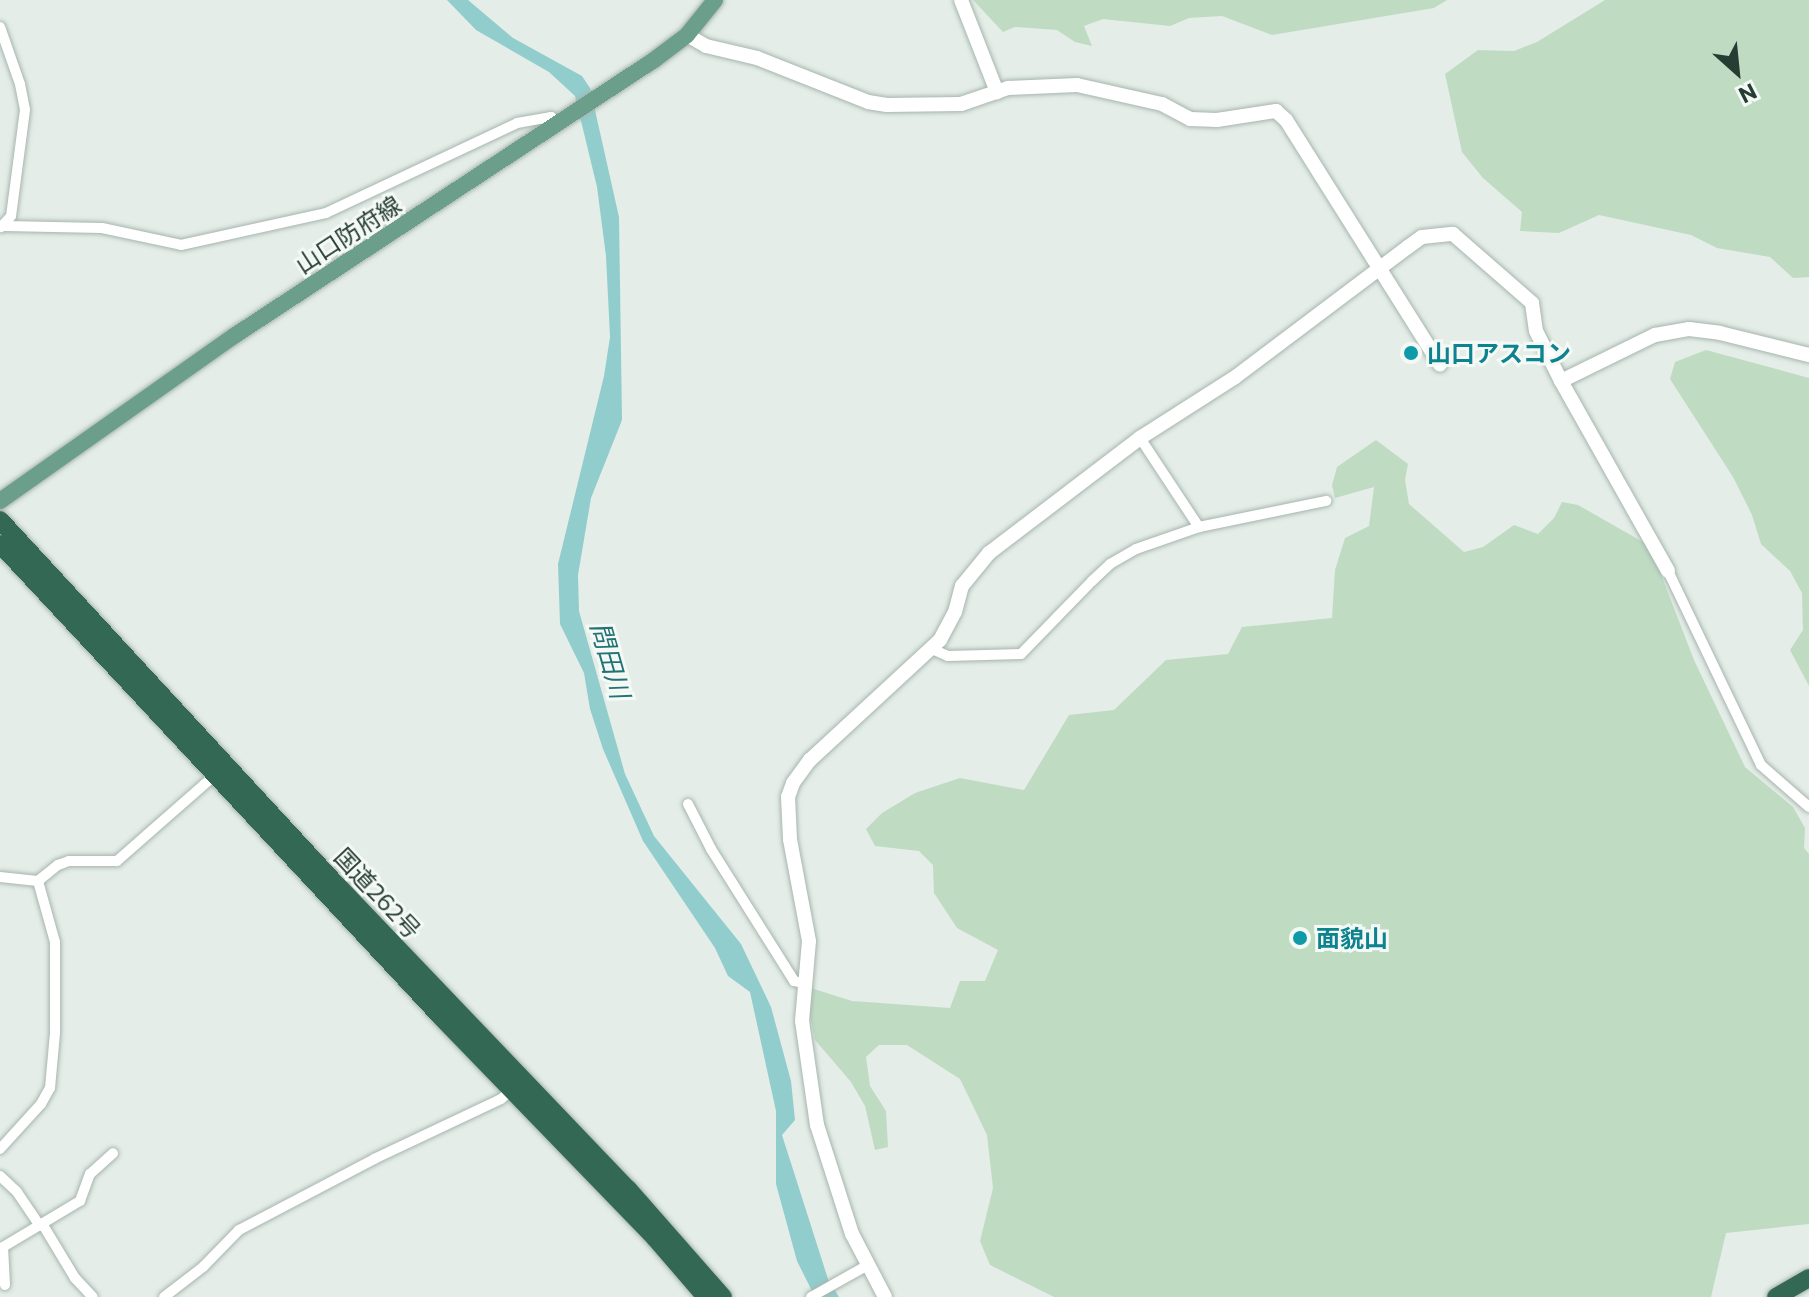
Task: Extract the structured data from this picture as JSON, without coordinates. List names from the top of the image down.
{
  "streets": {
    "highway": ["国道262号"],
    "main road": ["山口防府線"]
  },
  "water": ["問田川"],
  "places": ["山口アスコン", "面貌山"],
  "north": "bottom right"
}
